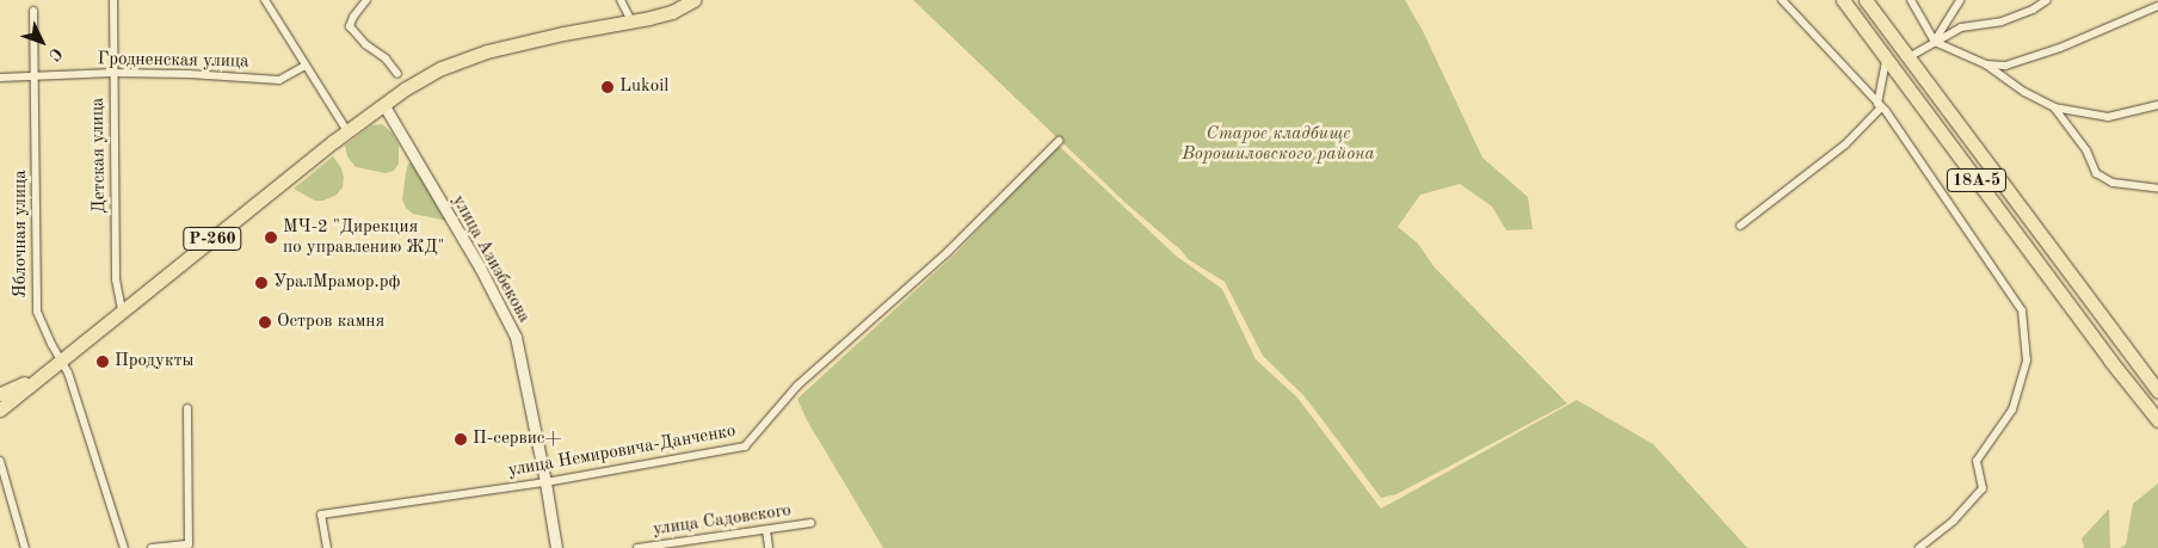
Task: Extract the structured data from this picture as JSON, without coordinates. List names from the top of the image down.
{
  "streets": {
    "highway": ["18А-5", "Р-260"],
    "main road": ["улица Азизбекова"],
    "street": [
      "Гродненская улица",
      "Детская улица",
      "Яблочная улица",
      "улица Немировича-Данченко",
      "улица Садовского"
    ]
  },
  "crossings": [
    ["Гродненская улица", "Детская улица"],
    ["Гродненская улица", "Яблочная улица"],
    ["Детская улица", "Р-260"],
    ["Яблочная улица", "Р-260"],
    ["Р-260", "улица Азизбекова"],
    ["улица Азизбекова", "улица Немировича-Данченко"]
  ],
  "parks": ["Старое кладбище Ворошиловского района"],
  "places": [
    "Lukoil",
    "МЧ-2 \"Дирекция по управлению ЖД\"",
    "УралМрамор.рф",
    "Остров камня",
    "Продукты",
    "П-сервис+"
  ],
  "north": "bottom right"
}
